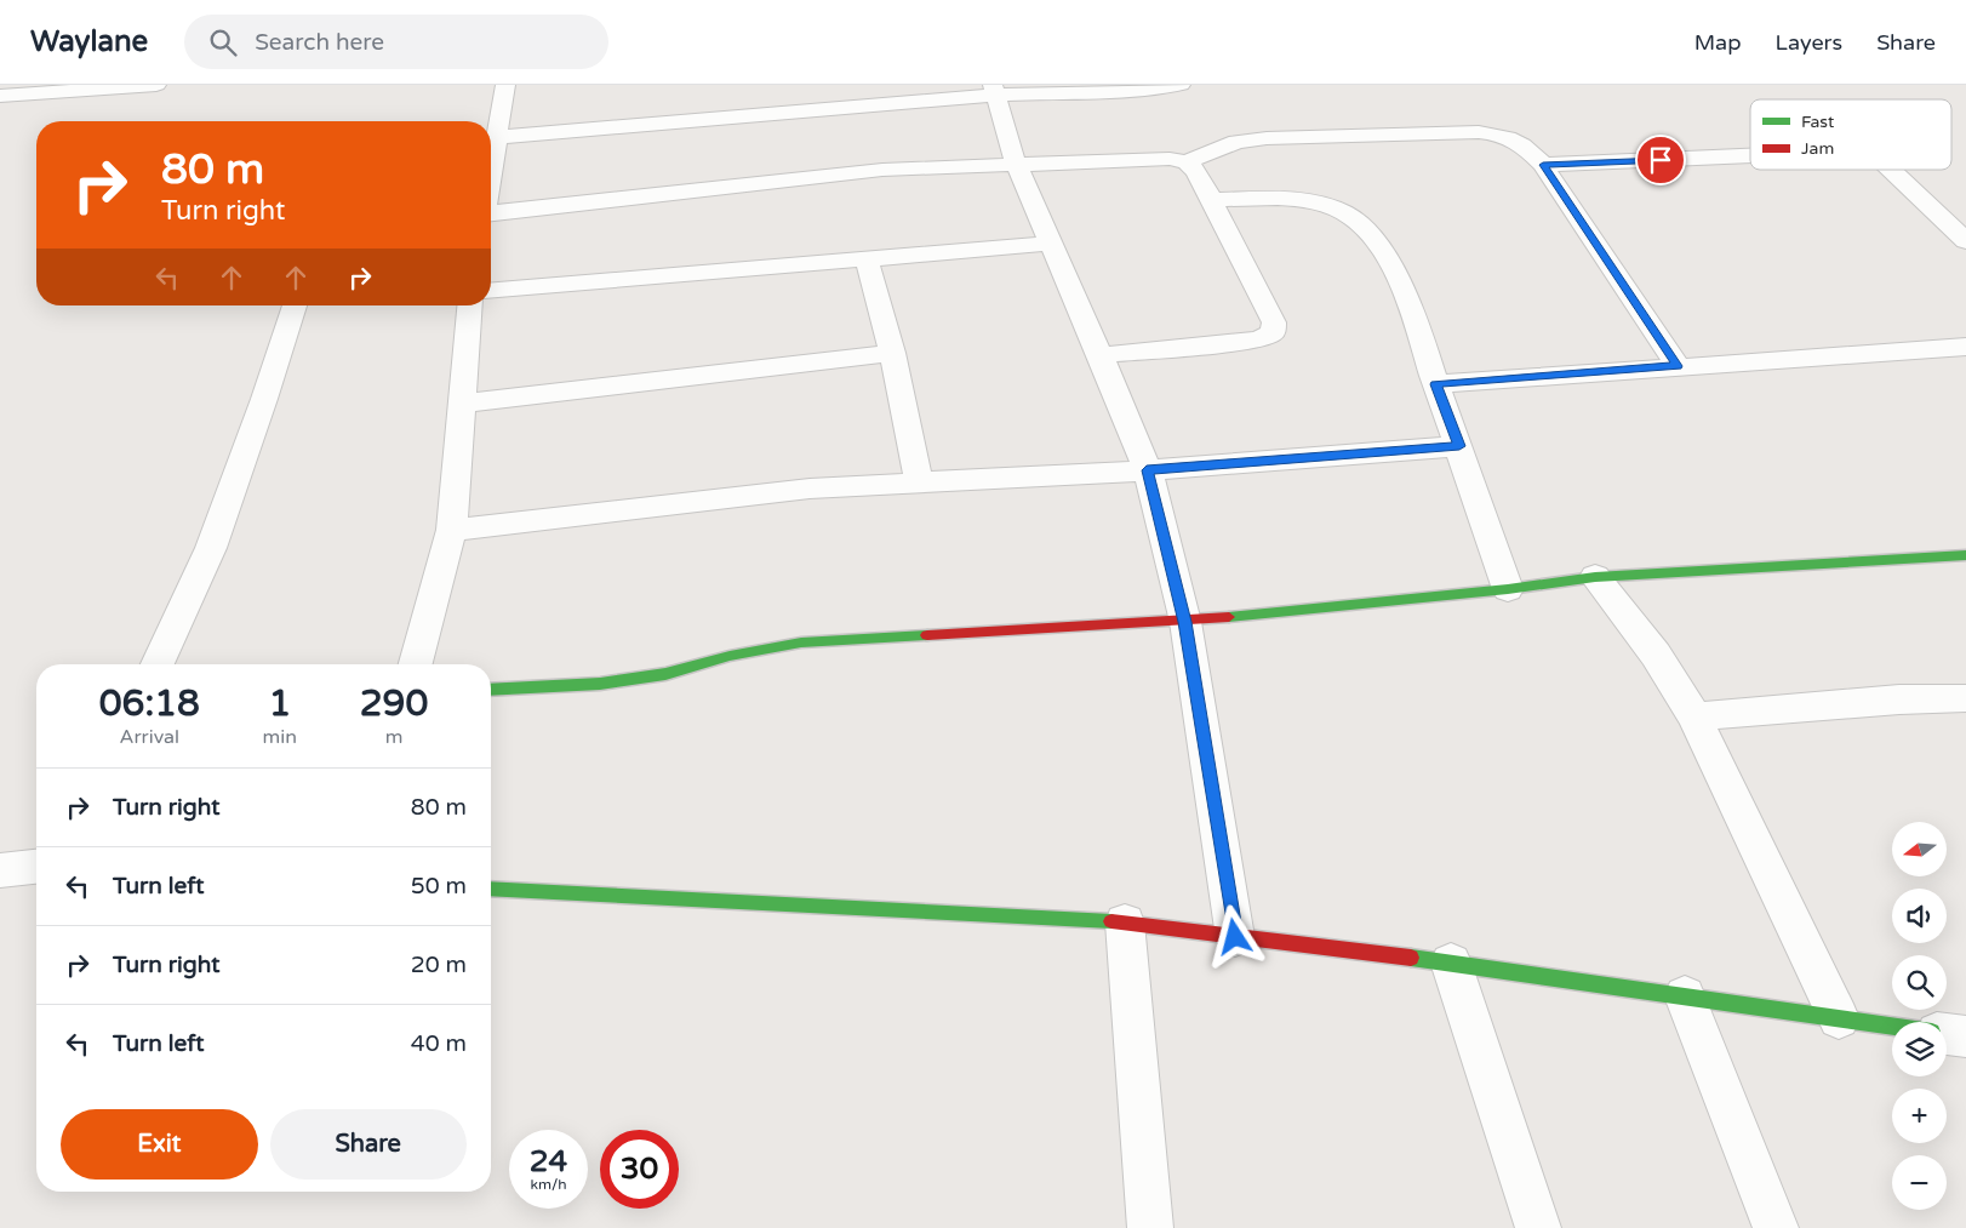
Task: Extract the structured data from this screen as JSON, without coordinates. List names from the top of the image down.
{
  "legend": ["Fast", "Jam"],
  "north": "left",
  "page": {
    "header": "Waylane",
    "search": "Search here",
    "nav": ["Map", "Layers", "Share"],
    "turn": ["80 m", "Turn right"],
    "eta": [
      "06:18",
      "Arrival",
      "1",
      "min",
      "290",
      "m"
    ],
    "list": [
      {
        "name": "Turn right",
        "value": "80 m"
      },
      {
        "name": "Turn left",
        "value": "50 m"
      },
      {
        "name": "Turn right",
        "value": "20 m"
      },
      {
        "name": "Turn left",
        "value": "40 m"
      }
    ],
    "map_buttons": ["+", "−"],
    "buttons": ["Exit", "Share"],
    "speed": "24 km/h",
    "limit": "30"
  }
}
